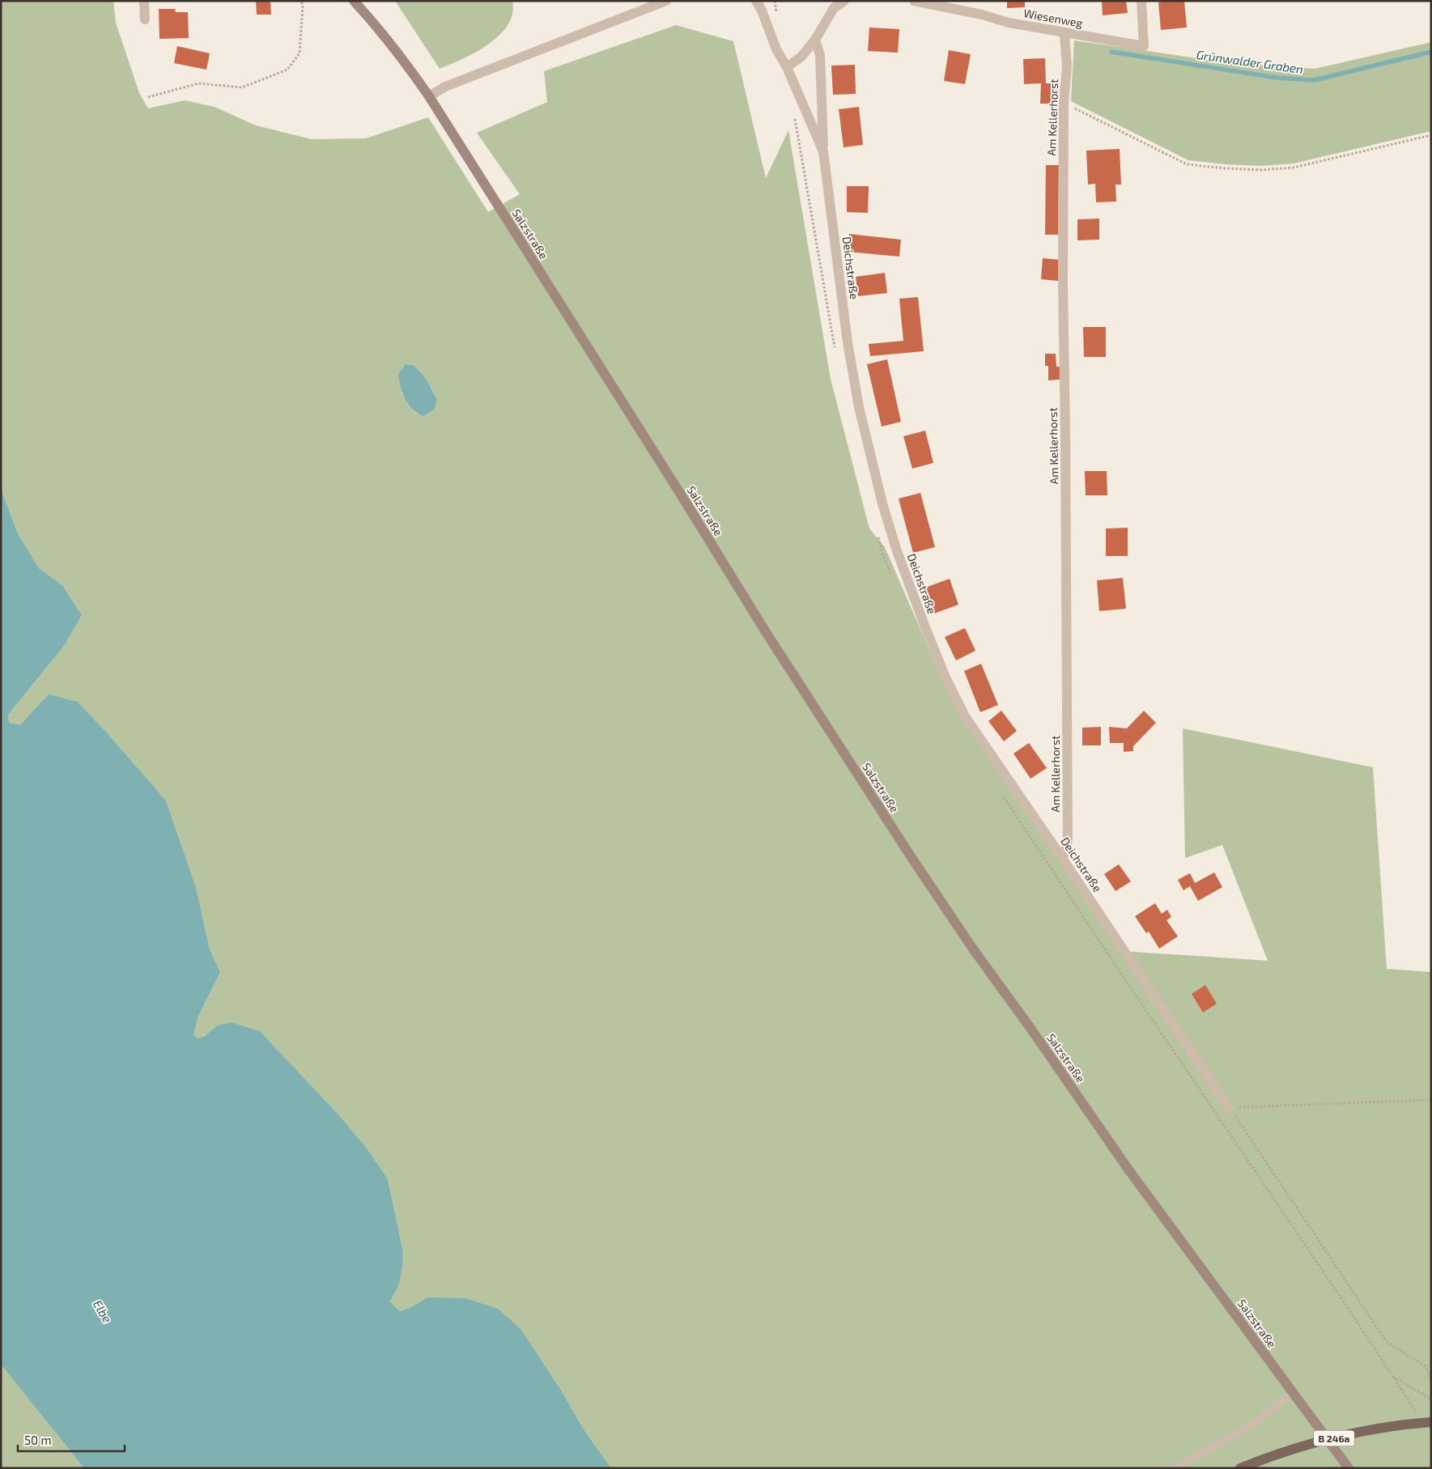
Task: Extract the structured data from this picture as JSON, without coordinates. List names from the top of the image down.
{
  "streets": {
    "main road": ["B 246a"],
    "street": [
      "Wiesenweg",
      "Am Kellerhorst",
      "Salzstraße",
      "Deichstraße"
    ]
  },
  "crossings": [
    ["Wiesenweg", "Am Kellerhorst"],
    ["Am Kellerhorst", "Deichstraße"]
  ],
  "water": ["Grünwalder Graben", "Elbe"],
  "scale_bar": "50 m"
}
